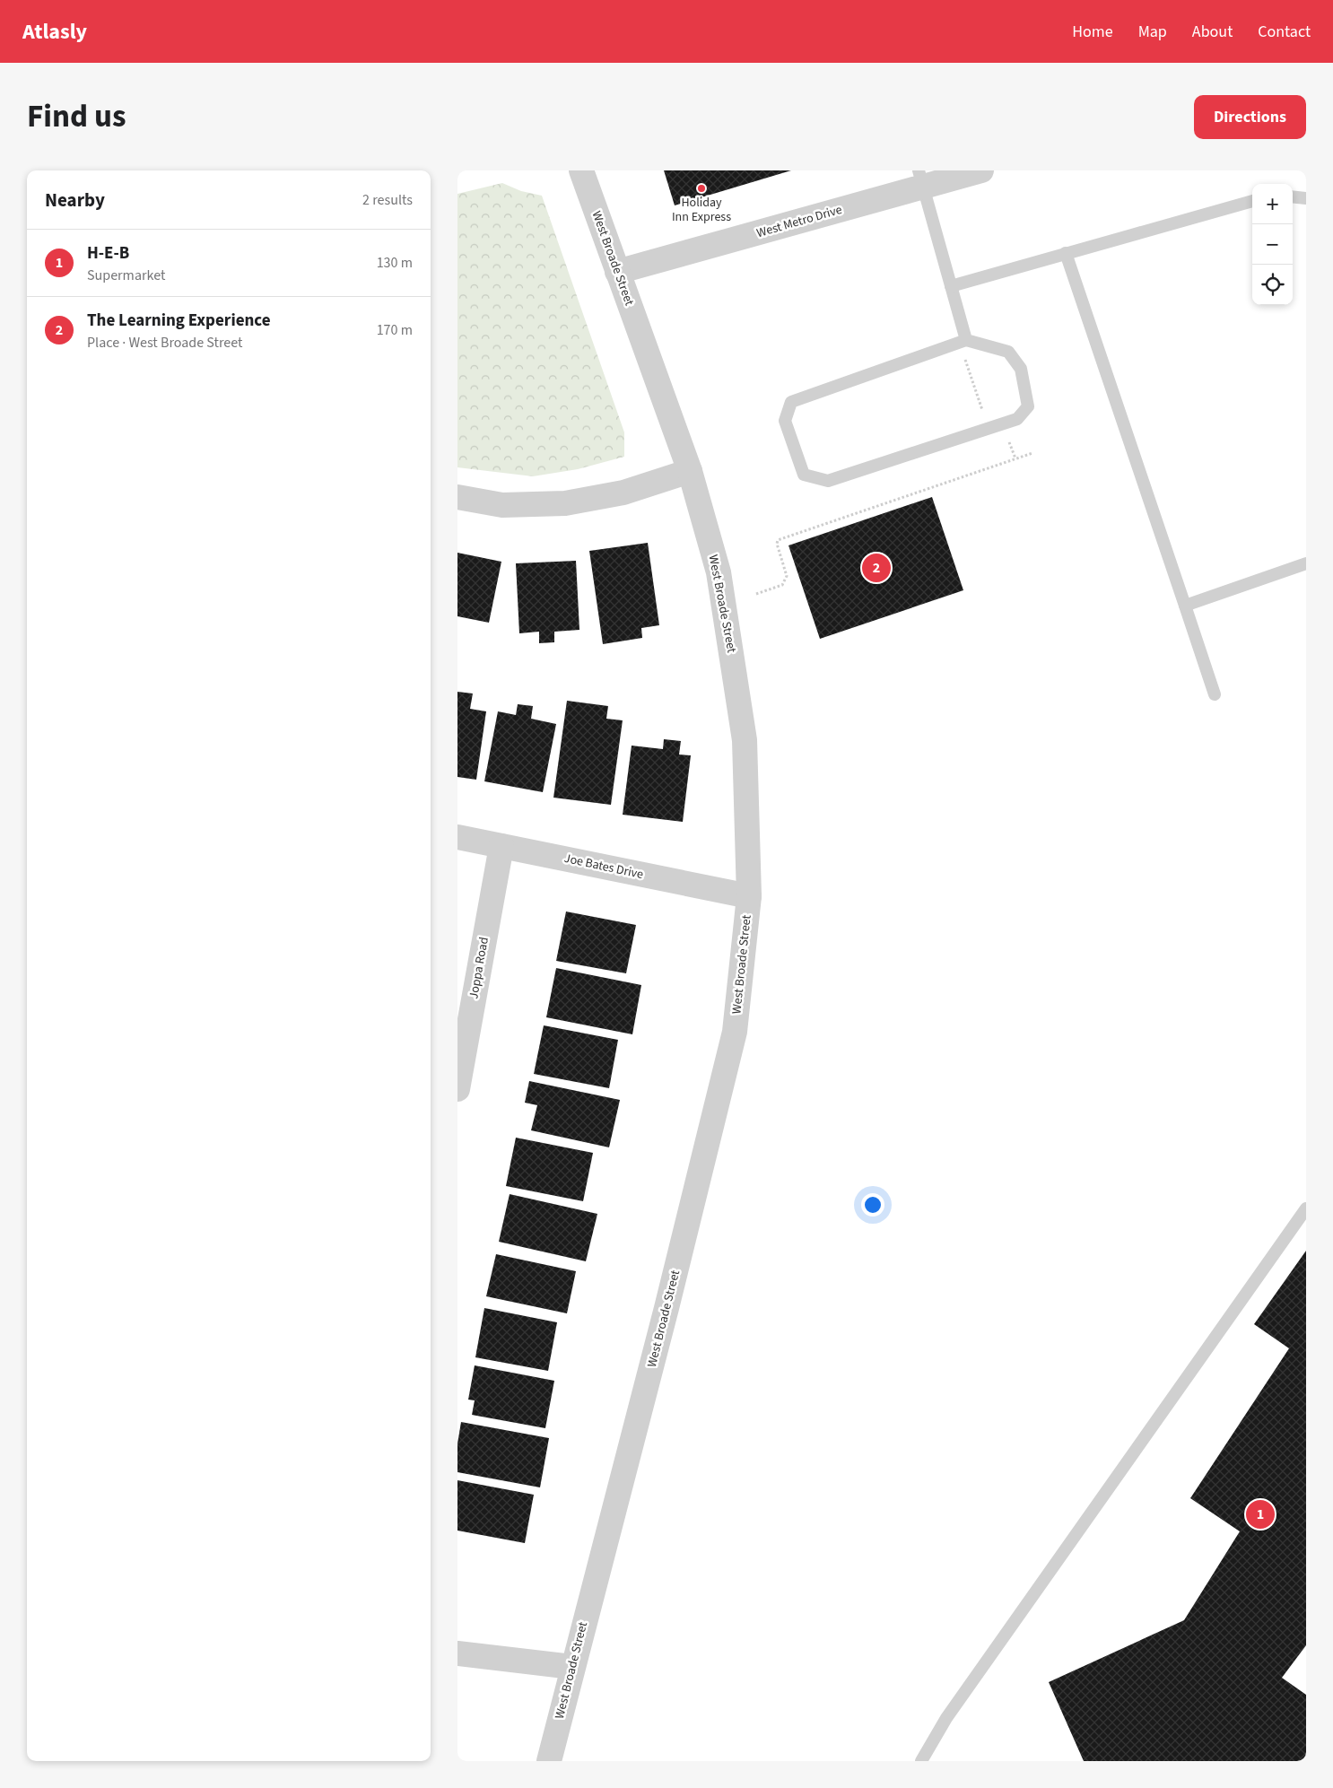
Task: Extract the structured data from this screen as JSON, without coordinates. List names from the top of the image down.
{
  "streets": {
    "street": [
      "West Metro Drive",
      "West Broade Street",
      "Joe Bates Drive",
      "Joppa Road"
    ]
  },
  "crossings": [
    ["West Metro Drive", "West Broade Street"],
    ["West Broade Street", "Joe Bates Drive"],
    ["Joe Bates Drive", "Joppa Road"]
  ],
  "places": ["Holiday Inn Express"],
  "page": {
    "header": "Atlasly",
    "nav": [
      "Home",
      "Map",
      "About",
      "Contact"
    ],
    "title": "Find us",
    "buttons": "Directions",
    "heading": ["Nearby", "2 results"],
    "map_buttons": ["+", "−"],
    "list": [
      {
        "mark": "1",
        "name": "H-E-B",
        "note": "Supermarket",
        "value": "130 m"
      },
      {
        "mark": "2",
        "name": "The Learning Experience",
        "note": "Place · West Broade Street",
        "value": "170 m"
      }
    ],
    "pins": ["2", "1"]
  }
}
